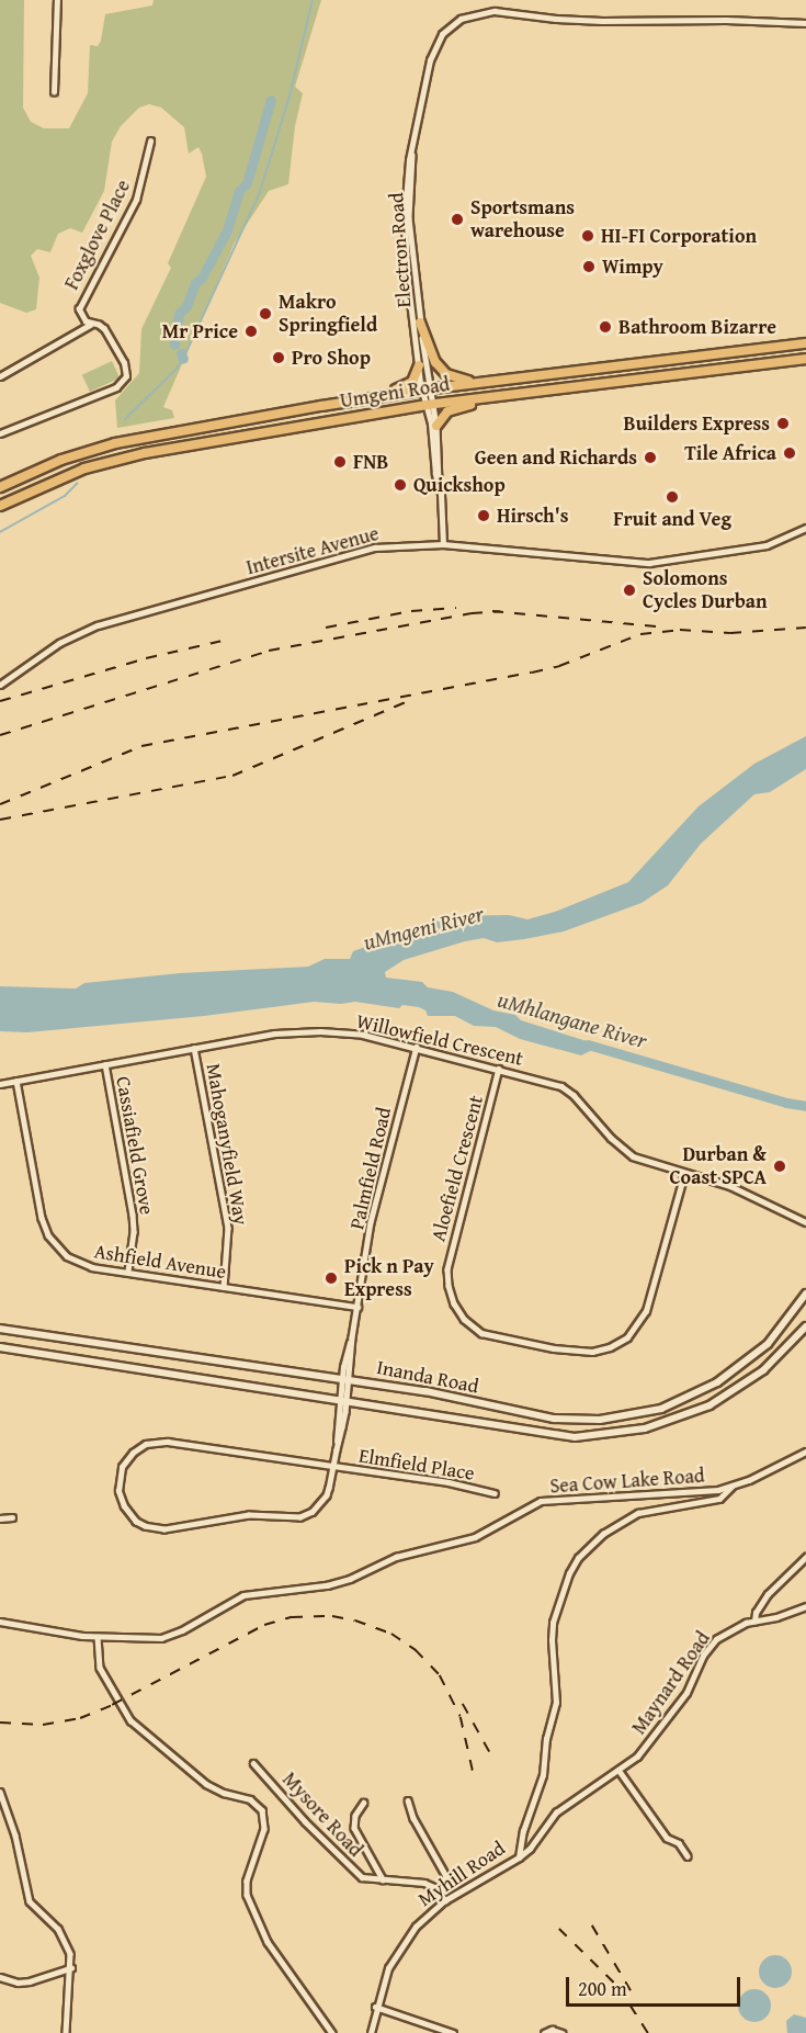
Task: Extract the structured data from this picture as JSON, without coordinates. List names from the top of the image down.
{
  "streets": {
    "highway": ["Umgeni Road"],
    "main road": ["Inanda Road"],
    "street": [
      "Foxglove Place",
      "Electron Road",
      "Intersite Avenue",
      "Willowfield Crescent",
      "Mahoganyfield Way",
      "Cassiafield Grove",
      "Palmfield Road",
      "Aloefield Crescent",
      "Ashfield Avenue",
      "Elmfield Place",
      "Sea Cow Lake Road",
      "Maynard Road",
      "Mysore Road",
      "Myhill Road"
    ]
  },
  "crossings": [
    ["Electron Road", "Umgeni Road"],
    ["Willowfield Crescent", "Mahoganyfield Way"],
    ["Willowfield Crescent", "Cassiafield Grove"],
    ["Willowfield Crescent", "Palmfield Road"],
    ["Willowfield Crescent", "Aloefield Crescent"],
    ["Willowfield Crescent", "Ashfield Avenue"],
    ["Mahoganyfield Way", "Ashfield Avenue"],
    ["Cassiafield Grove", "Ashfield Avenue"],
    ["Palmfield Road", "Ashfield Avenue"],
    ["Palmfield Road", "Inanda Road"],
    ["Sea Cow Lake Road", "Myhill Road"],
    ["Maynard Road", "Myhill Road"]
  ],
  "water": ["uMngeni River", "uMhlangane River"],
  "places": [
    "Sportsmans warehouse",
    "HI-FI Corporation",
    "Wimpy",
    "Makro Springfield",
    "Bathroom Bizarre",
    "Mr Price",
    "Pro Shop",
    "Builders Express",
    "Tile Africa",
    "Geen and Richards",
    "FNB",
    "Quickshop",
    "Fruit and Veg",
    "Hirsch's",
    "Solomons Cycles Durban",
    "Durban & Coast SPCA",
    "Pick n Pay Express"
  ],
  "scale_bar": "200 m"
}
